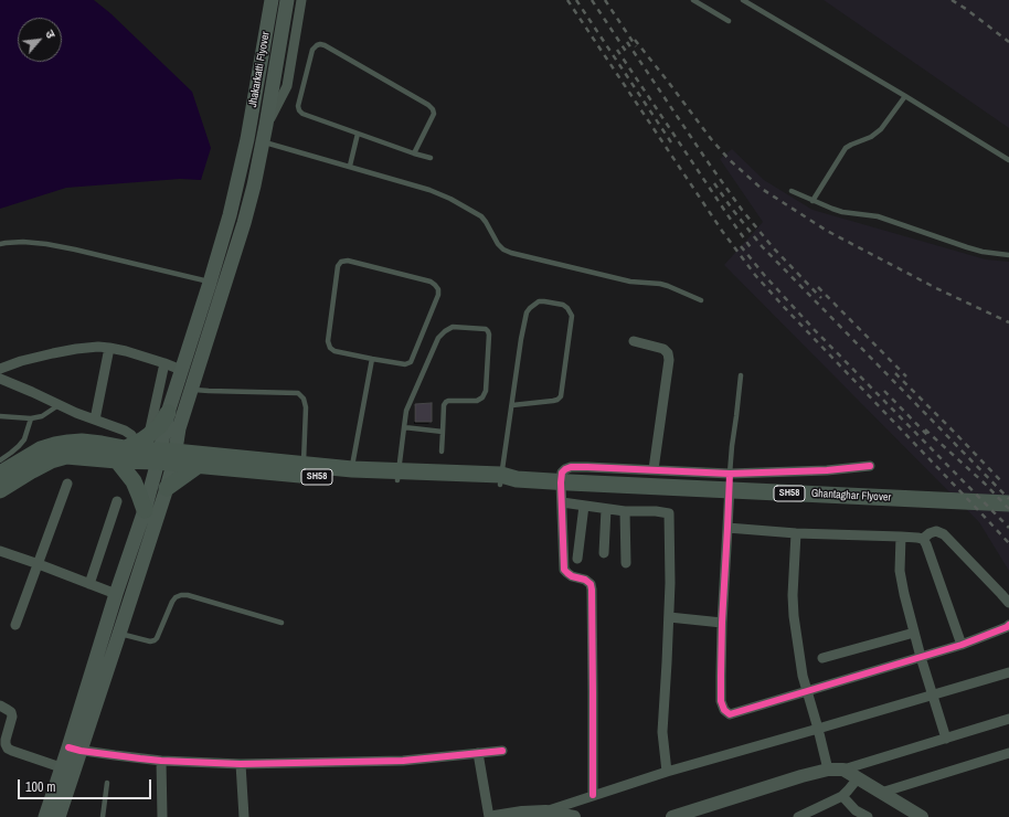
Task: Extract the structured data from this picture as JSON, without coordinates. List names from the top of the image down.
{
  "streets": {
    "main road": ["Jhakarkatti Flyover", "SH58", "Ghantaghar Flyover"]
  },
  "crossings": [
    ["Jhakarkatti Flyover", "SH58"],
    ["SH58", "Ghantaghar Flyover"]
  ],
  "scale_bar": "100 m",
  "north": "top right"
}
